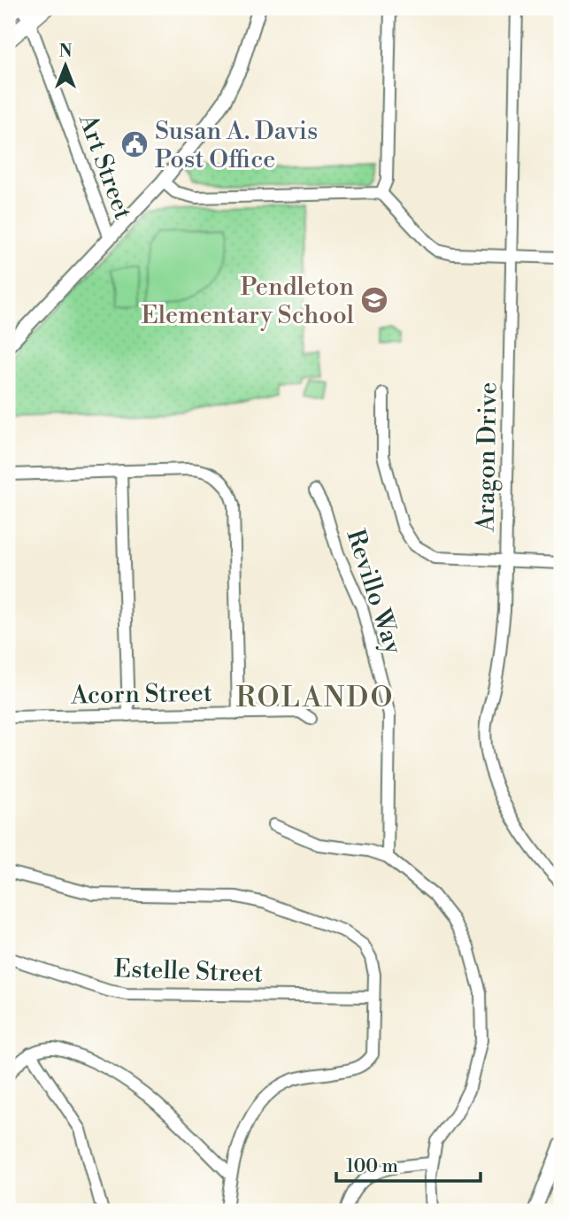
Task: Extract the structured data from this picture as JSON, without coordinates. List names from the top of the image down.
{
  "streets": {
    "street": [
      "Art Street",
      "Aragon Drive",
      "Revillo Way",
      "Acorn Street",
      "Estelle Street"
    ]
  },
  "districts": ["ROLANDO"],
  "places": {
    "public building": ["Susan A. Davis Post Office"],
    "school or university": ["Pendleton Elementary School"]
  },
  "scale_bar": "100 m",
  "north": "top"
}
